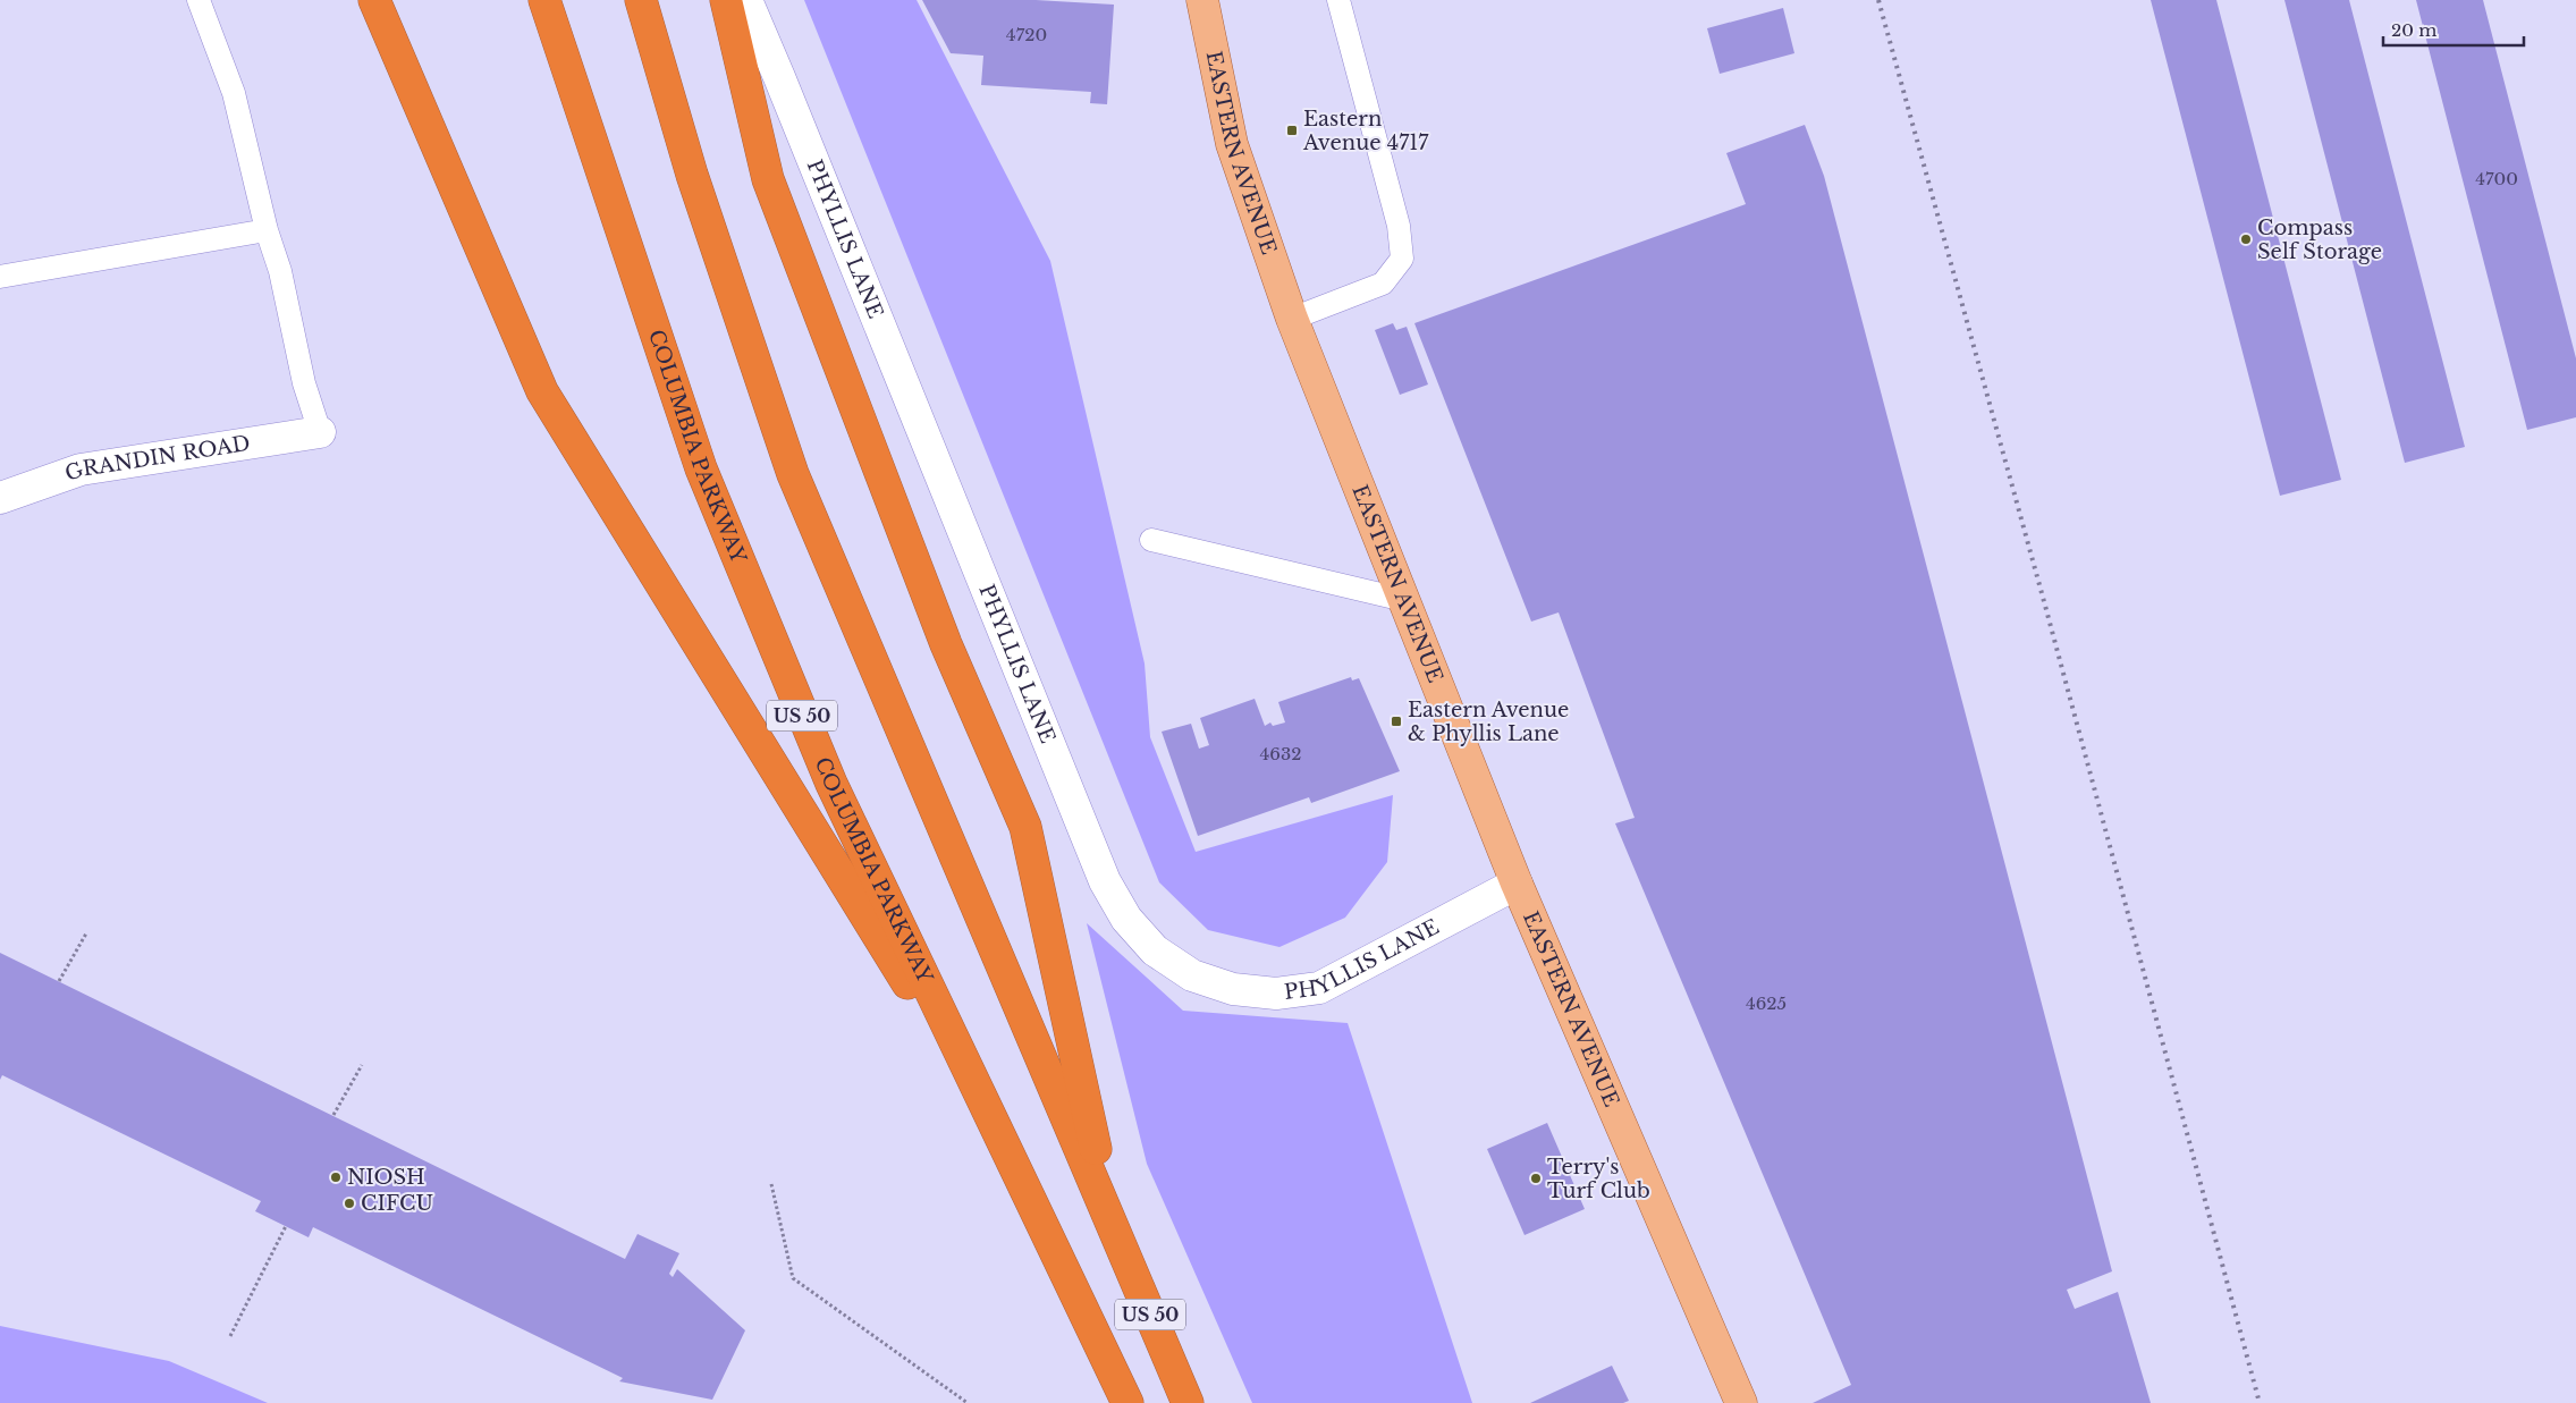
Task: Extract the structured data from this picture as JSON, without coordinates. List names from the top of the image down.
{
  "streets": {
    "highway": ["COLUMBIA PARKWAY", "US 50"],
    "main road": ["EASTERN AVENUE"],
    "street": ["PHYLLIS LANE", "GRANDIN ROAD"]
  },
  "crossings": [
    ["EASTERN AVENUE", "PHYLLIS LANE"]
  ],
  "places": {
    "transit": ["Eastern Avenue 4717", "Eastern Avenue & Phyllis Lane"],
    "other": [
      "Compass Self Storage",
      "NIOSH",
      "Terry's Turf Club",
      "CIFCU"
    ]
  },
  "house_numbers": [
    "4720",
    "4700",
    "4632",
    "4625"
  ],
  "scale_bar": "20 m"
}
